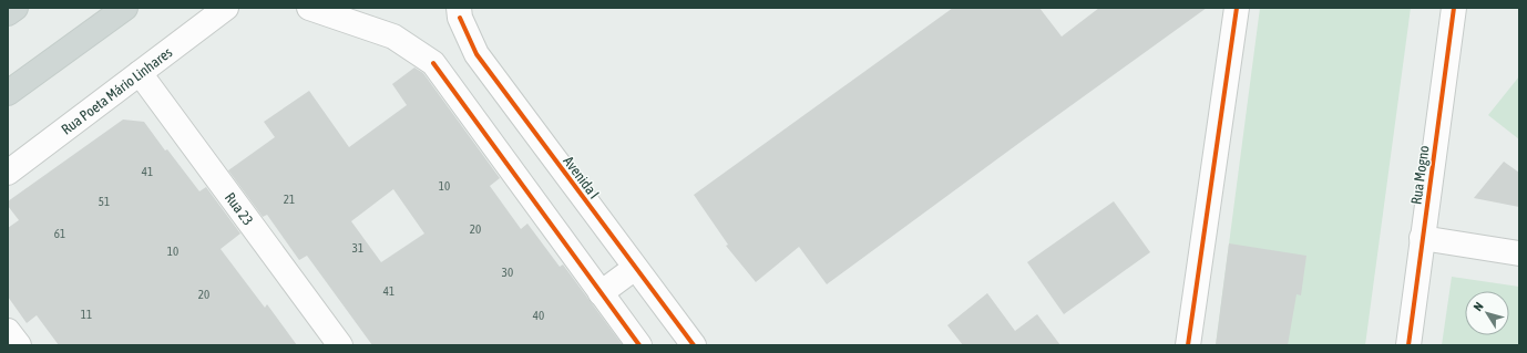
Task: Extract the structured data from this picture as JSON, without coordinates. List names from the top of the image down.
{
  "streets": {
    "street": [
      "Rua Poeta Mário Linhares",
      "Rua Mogno",
      "Avenida I",
      "Rua 23"
    ]
  },
  "crossings": [
    ["Rua Poeta Mário Linhares", "Rua 23"]
  ],
  "house_numbers": [
    "41",
    "10",
    "21",
    "51",
    "20",
    "61",
    "31",
    "10",
    "30",
    "41",
    "20",
    "11",
    "40"
  ],
  "north": "top left"
}
